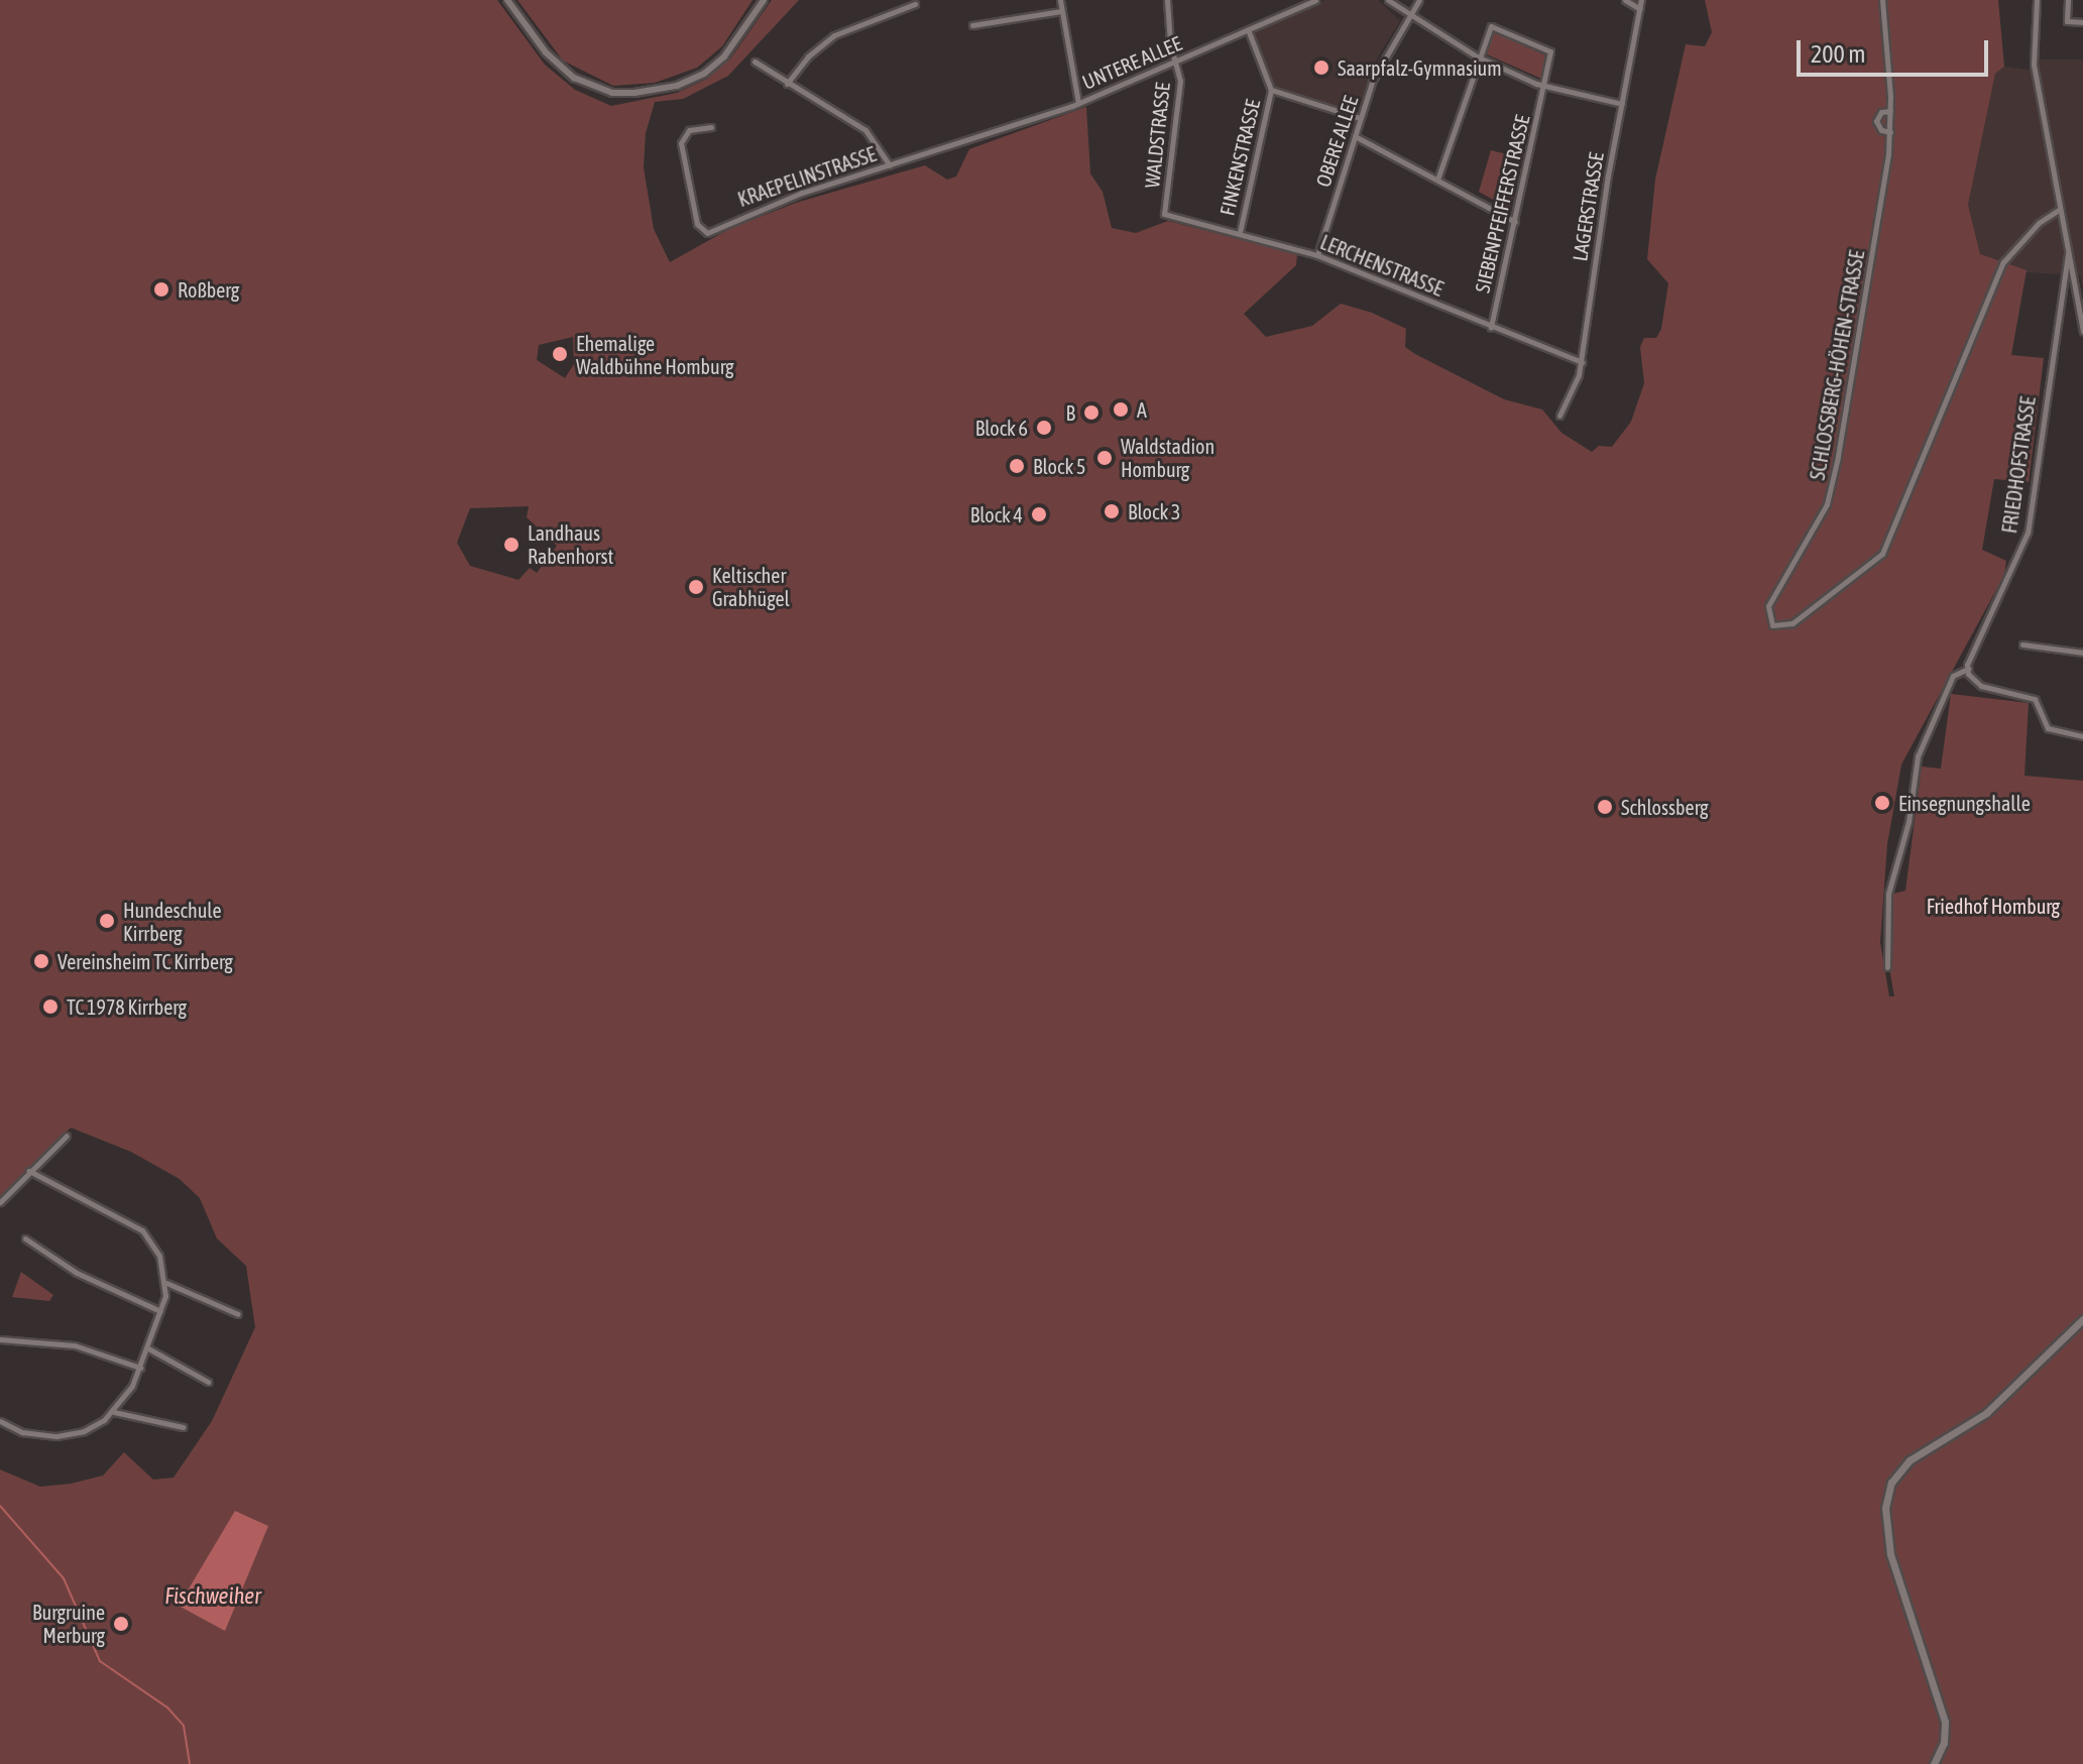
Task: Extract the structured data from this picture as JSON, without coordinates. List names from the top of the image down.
{
  "streets": {
    "street": [
      "UNTERE ALLEE",
      "WALDSTRASSE",
      "OBERE ALLEE",
      "FINKENSTRASSE",
      "KRAEPELINSTRASSE",
      "SIEBENPFEIFFERSTRASSE",
      "LAGERSTRASSE",
      "LERCHENSTRASSE",
      "SCHLOSSBERG-HÖHEN-STRASSE",
      "FRIEDHOFSTRASSE"
    ]
  },
  "crossings": [
    ["UNTERE ALLEE", "WALDSTRASSE"],
    ["UNTERE ALLEE", "KRAEPELINSTRASSE"],
    ["WALDSTRASSE", "LERCHENSTRASSE"],
    ["OBERE ALLEE", "LERCHENSTRASSE"],
    ["FINKENSTRASSE", "LERCHENSTRASSE"],
    ["SIEBENPFEIFFERSTRASSE", "LERCHENSTRASSE"],
    ["LAGERSTRASSE", "LERCHENSTRASSE"]
  ],
  "water": ["Fischweiher"],
  "parks": ["Friedhof Homburg"],
  "places": [
    "Saarpfalz-Gymnasium",
    "Roßberg",
    "Ehemalige Waldbühne Homburg",
    "A",
    "B",
    "Block 6",
    "Waldstadion Homburg",
    "Block 5",
    "Block 3",
    "Block 4",
    "Landhaus Rabenhorst",
    "Keltischer Grabhügel",
    "Einsegnungshalle",
    "Schlossberg",
    "Hundeschule Kirrberg",
    "Vereinsheim TC Kirrberg",
    "TC 1978 Kirrberg",
    "Burgruine Merburg"
  ],
  "scale_bar": "200 m"
}
